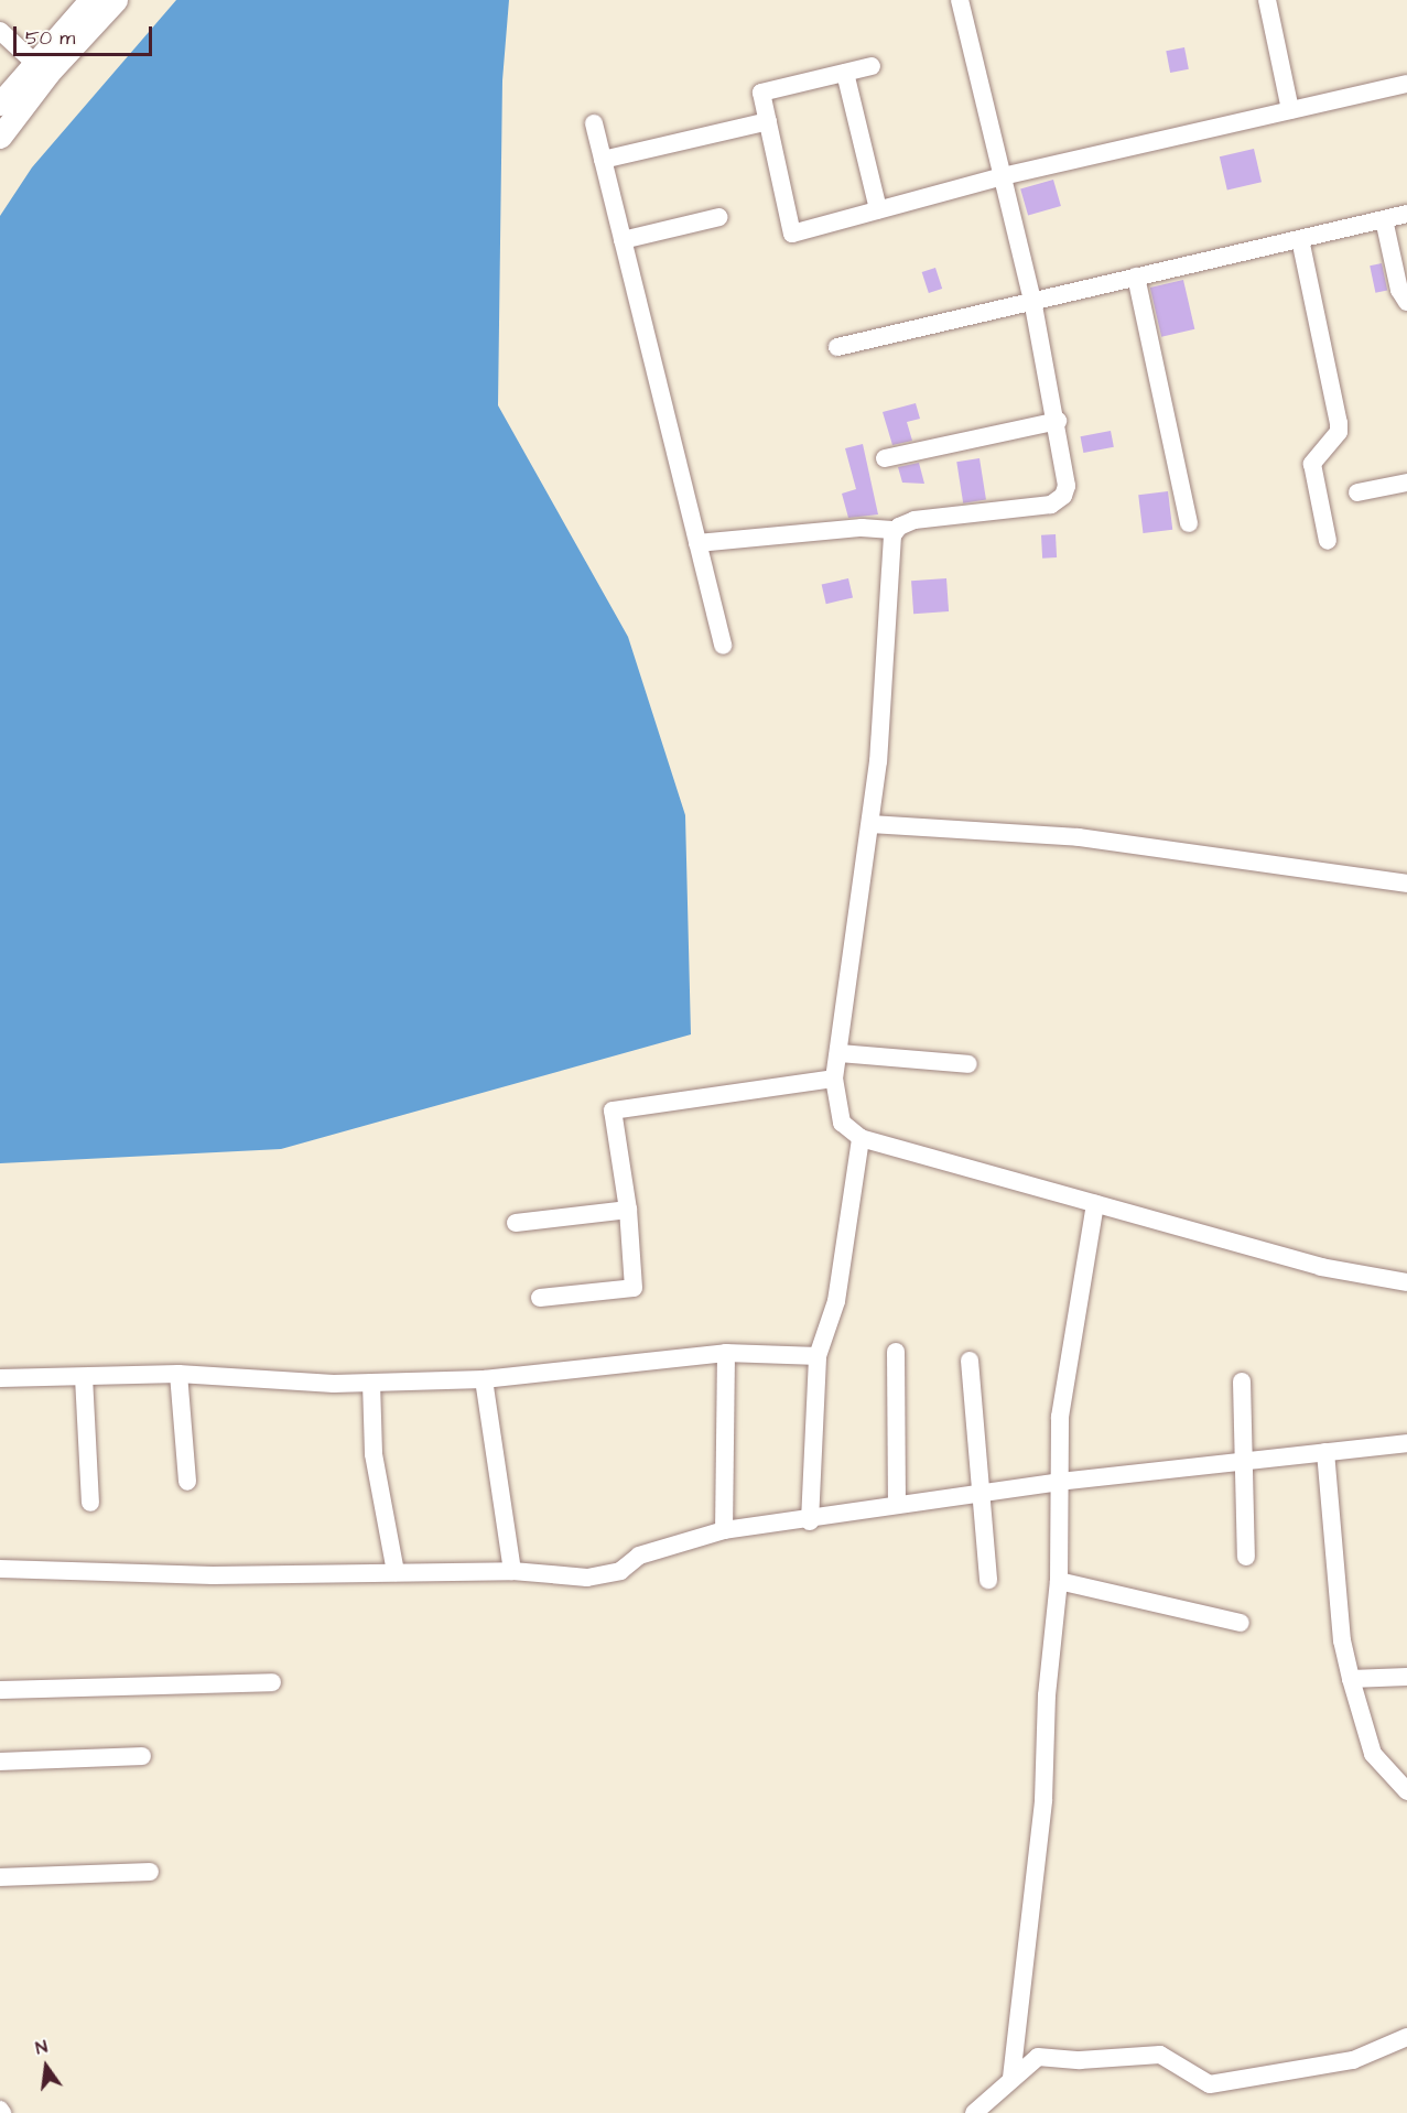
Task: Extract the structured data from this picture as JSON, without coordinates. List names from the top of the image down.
{
  "scale_bar": "50 m",
  "north": "top"
}
